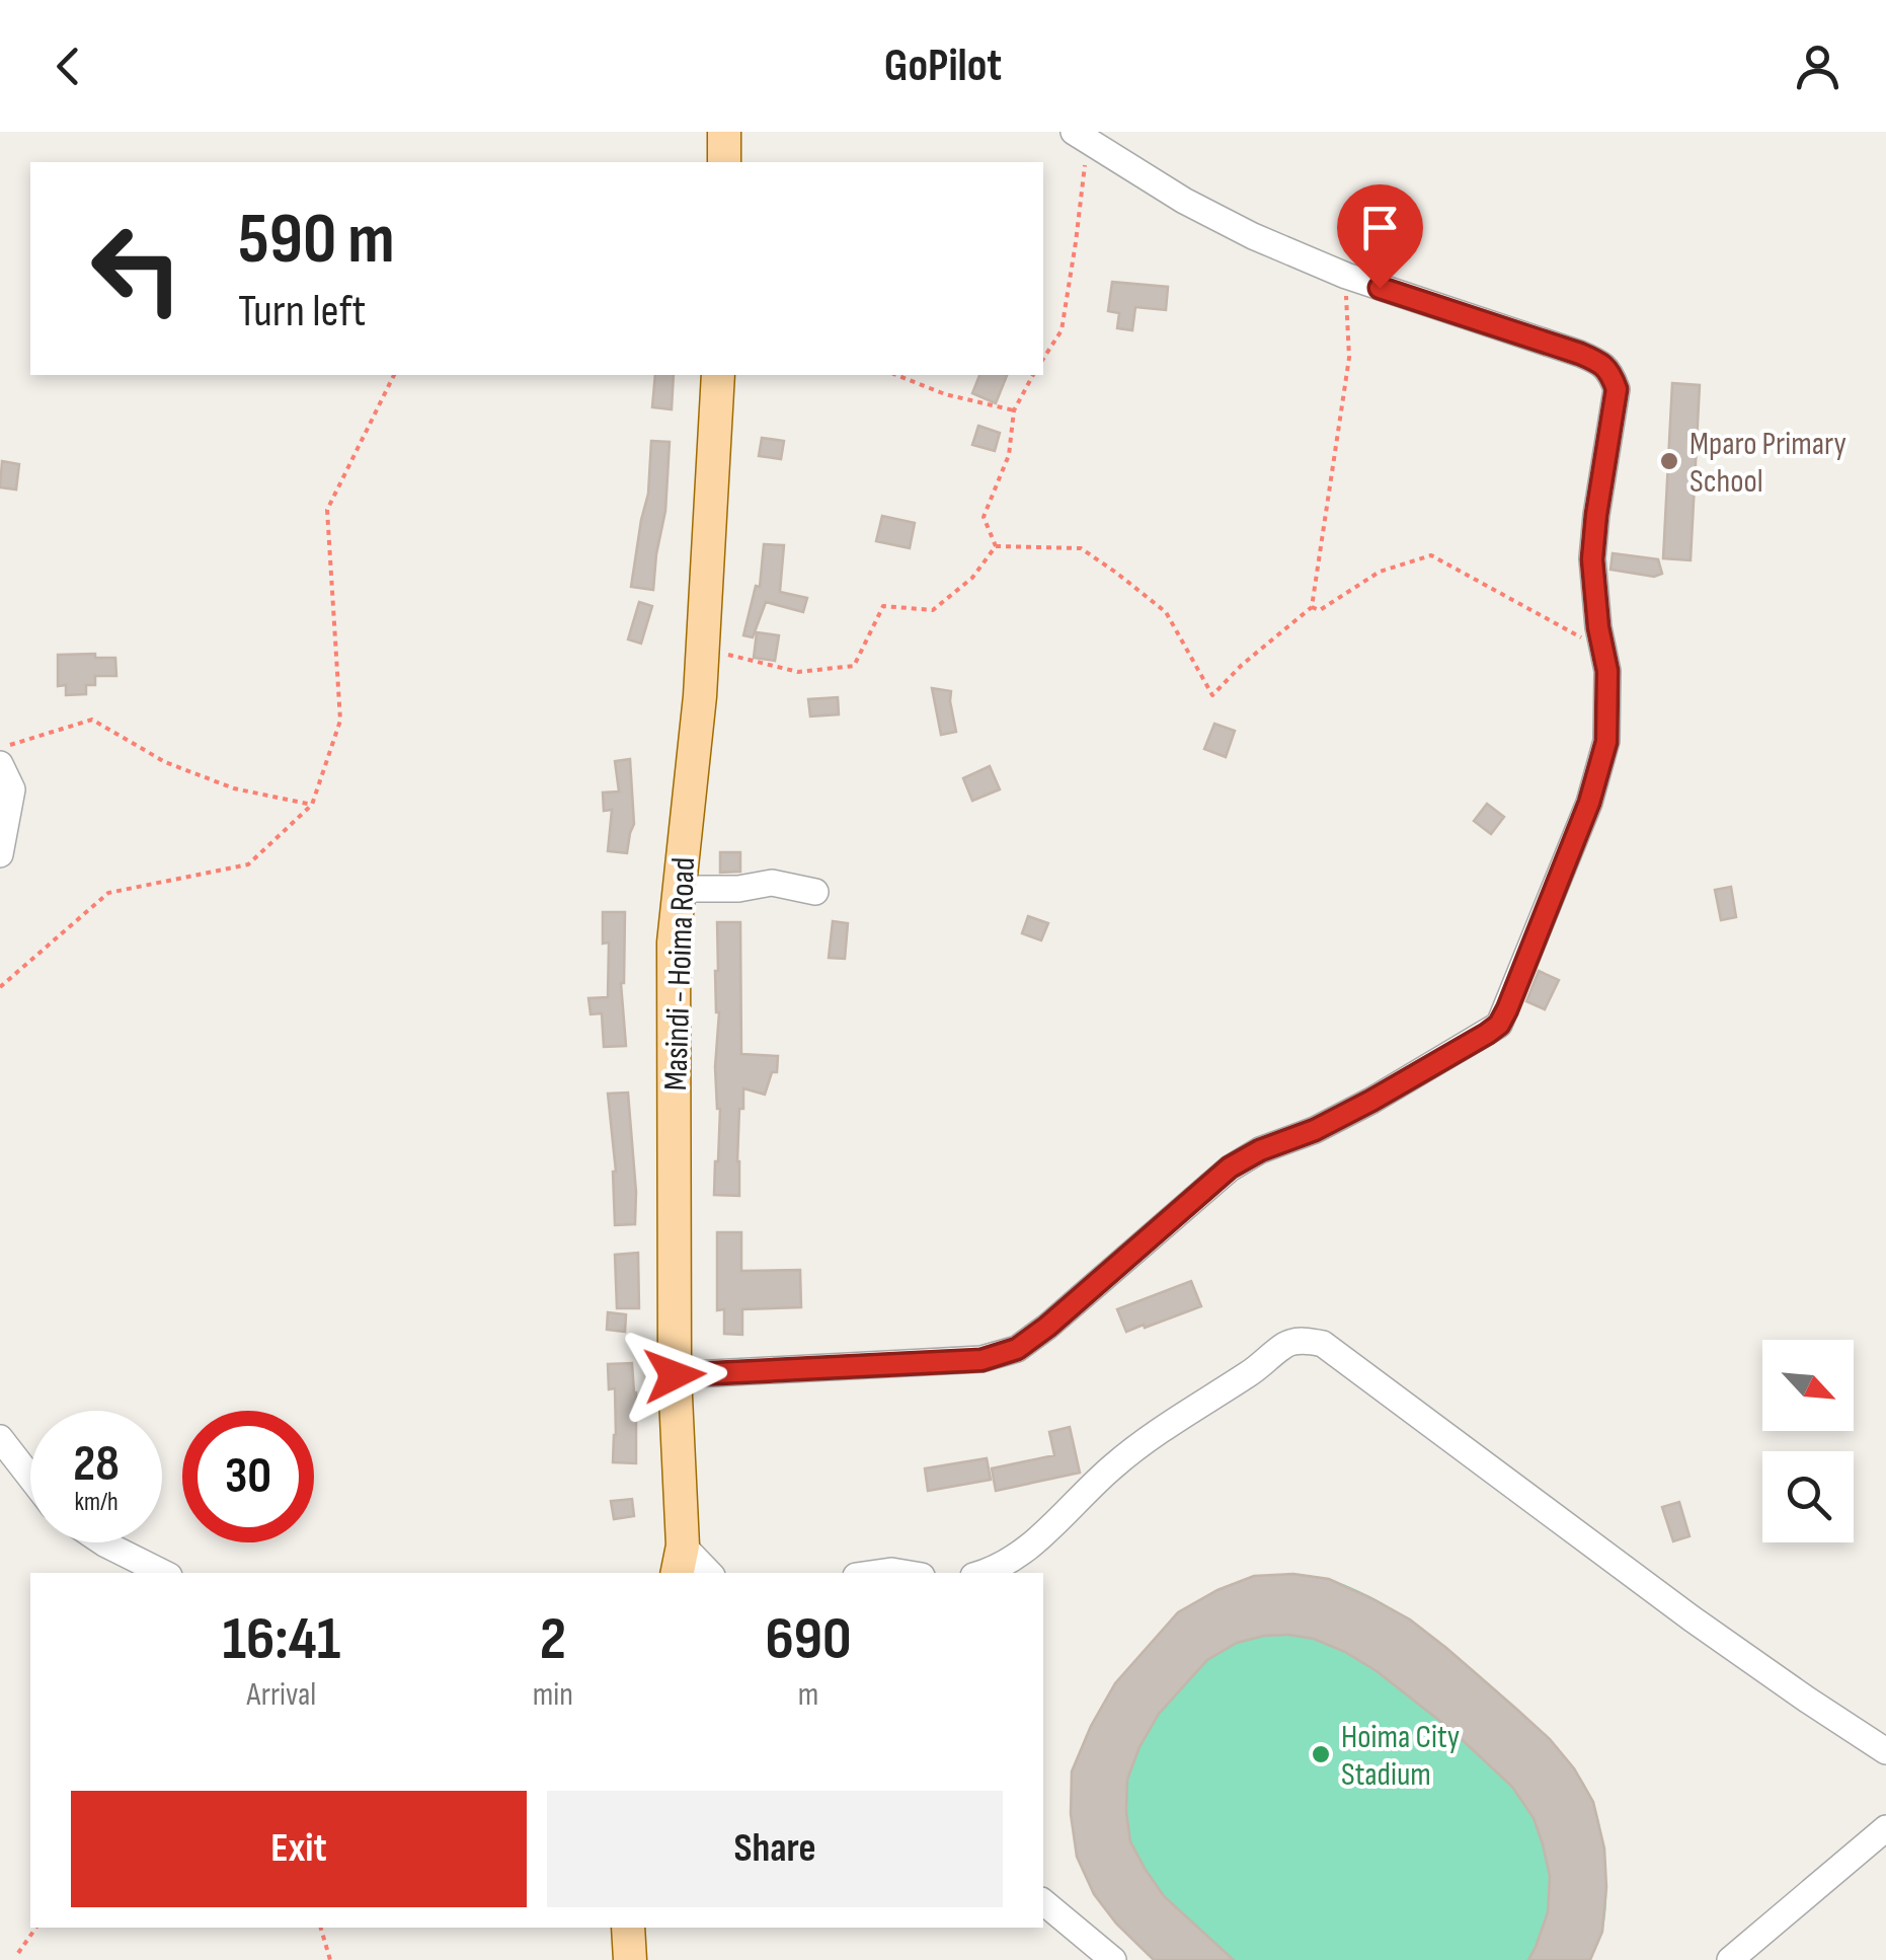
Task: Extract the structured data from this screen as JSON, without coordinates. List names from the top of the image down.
{
  "streets": {
    "main road": ["Masindi - Hoima Road"]
  },
  "places": ["Mparo Primary School", "Hoima City Stadium"],
  "north": "bottom right",
  "page": {
    "header": "GoPilot",
    "turn": ["590 m", "Turn left"],
    "speed": "28 km/h",
    "limit": "30",
    "eta": [
      "16:41",
      "Arrival",
      "2",
      "min",
      "690",
      "m"
    ],
    "buttons": ["Exit", "Share"]
  }
}
